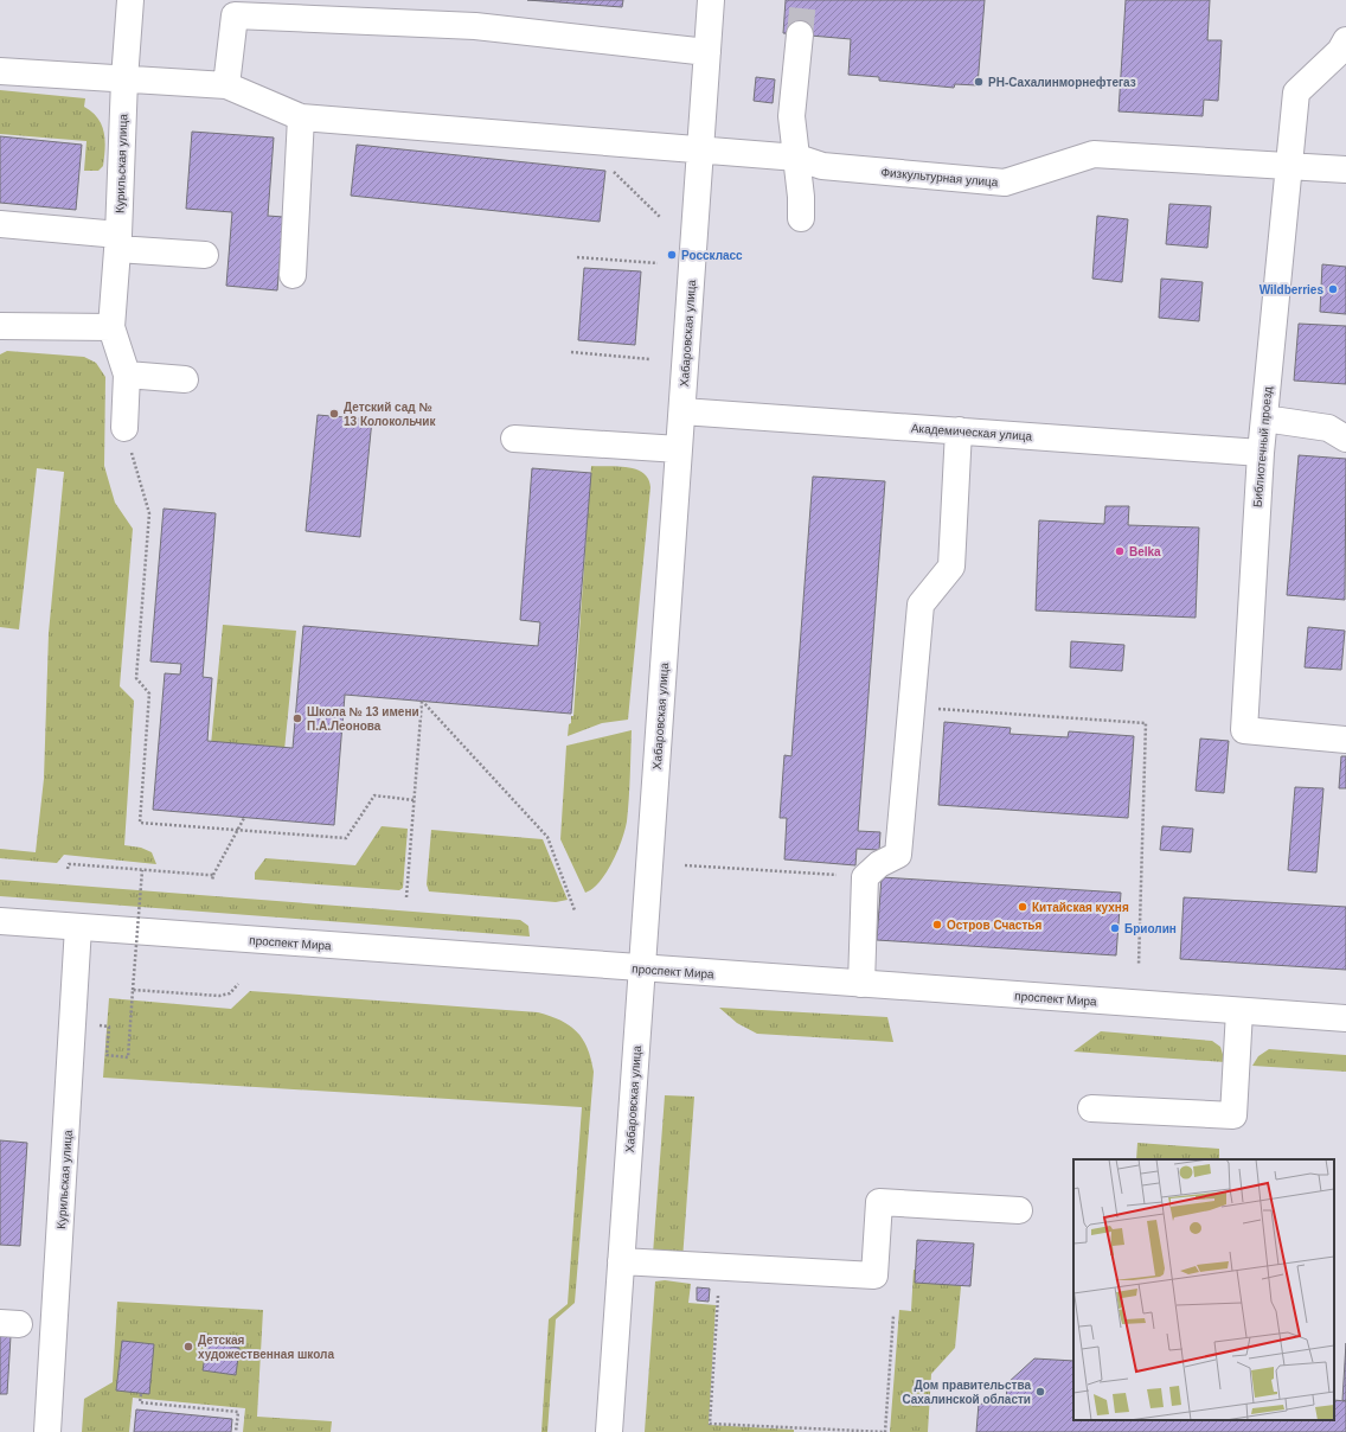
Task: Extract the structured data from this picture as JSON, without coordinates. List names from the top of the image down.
{
  "streets": {
    "street": [
      "Курильская улица",
      "Физкультурная улица",
      "Хабаровская улица",
      "Академическая улица",
      "Библиотечный проезд",
      "проспект Мира"
    ]
  },
  "crossings": [
    ["Курильская улица", "проспект Мира"],
    ["Физкультурная улица", "Хабаровская улица"],
    ["Физкультурная улица", "Библиотечный проезд"],
    ["Хабаровская улица", "Академическая улица"],
    ["Хабаровская улица", "проспект Мира"],
    ["Академическая улица", "Библиотечный проезд"]
  ],
  "places": [
    "РН-Сахалинморнефтегаз",
    "Росскласс",
    "Wildberries",
    "Детский сад № 13 Колокольчик",
    "Belka",
    "Школа № 13 имени П.А.Леонова",
    "Китайская кухня",
    "Остров Счастья",
    "Бриолин",
    "Детская художественная школа",
    "Дом правительства Сахалинской области"
  ]
}
